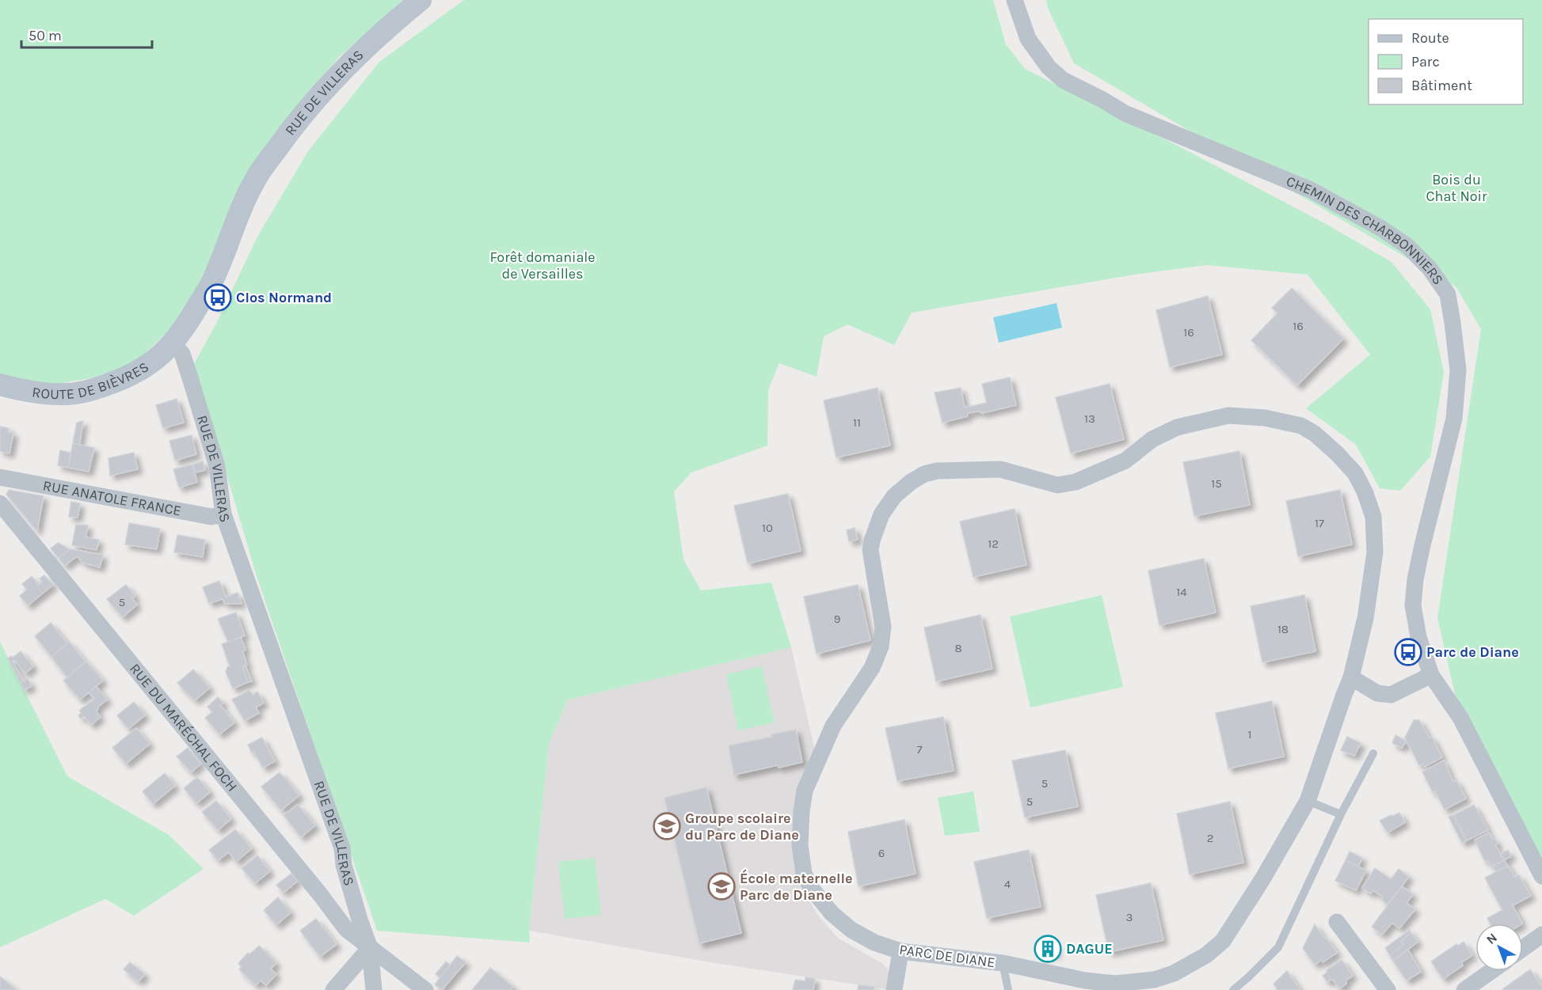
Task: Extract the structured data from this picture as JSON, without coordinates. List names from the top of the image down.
{
  "streets": {
    "street": [
      "RUE DE VILLERAS",
      "CHEMIN DES CHARBONNIERS",
      "ROUTE DE BIÈVRES",
      "RUE ANATOLE FRANCE",
      "RUE DU MARÉCHAL FOCH",
      "PARC DE DIANE"
    ]
  },
  "crossings": [
    ["RUE DE VILLERAS", "ROUTE DE BIÈVRES"],
    ["RUE DE VILLERAS", "RUE ANATOLE FRANCE"],
    ["RUE DE VILLERAS", "RUE DU MARÉCHAL FOCH"]
  ],
  "parks": ["Bois du Chat Noir", "Forêt domaniale de Versailles"],
  "places": {
    "bus stop": ["Clos Normand", "Parc de Diane"],
    "school or university": ["Groupe scolaire du Parc de Diane", "École maternelle Parc de Diane"],
    "building": ["DAGUE"]
  },
  "house_numbers": [
    "16",
    "16",
    "13",
    "11",
    "15",
    "17",
    "10",
    "12",
    "14",
    "5",
    "9",
    "18",
    "8",
    "1",
    "7",
    "5",
    "5",
    "2",
    "6",
    "4",
    "3"
  ],
  "legend": ["Route", "Parc", "Bâtiment"],
  "scale_bar": "50 m",
  "north": "top left"
}
